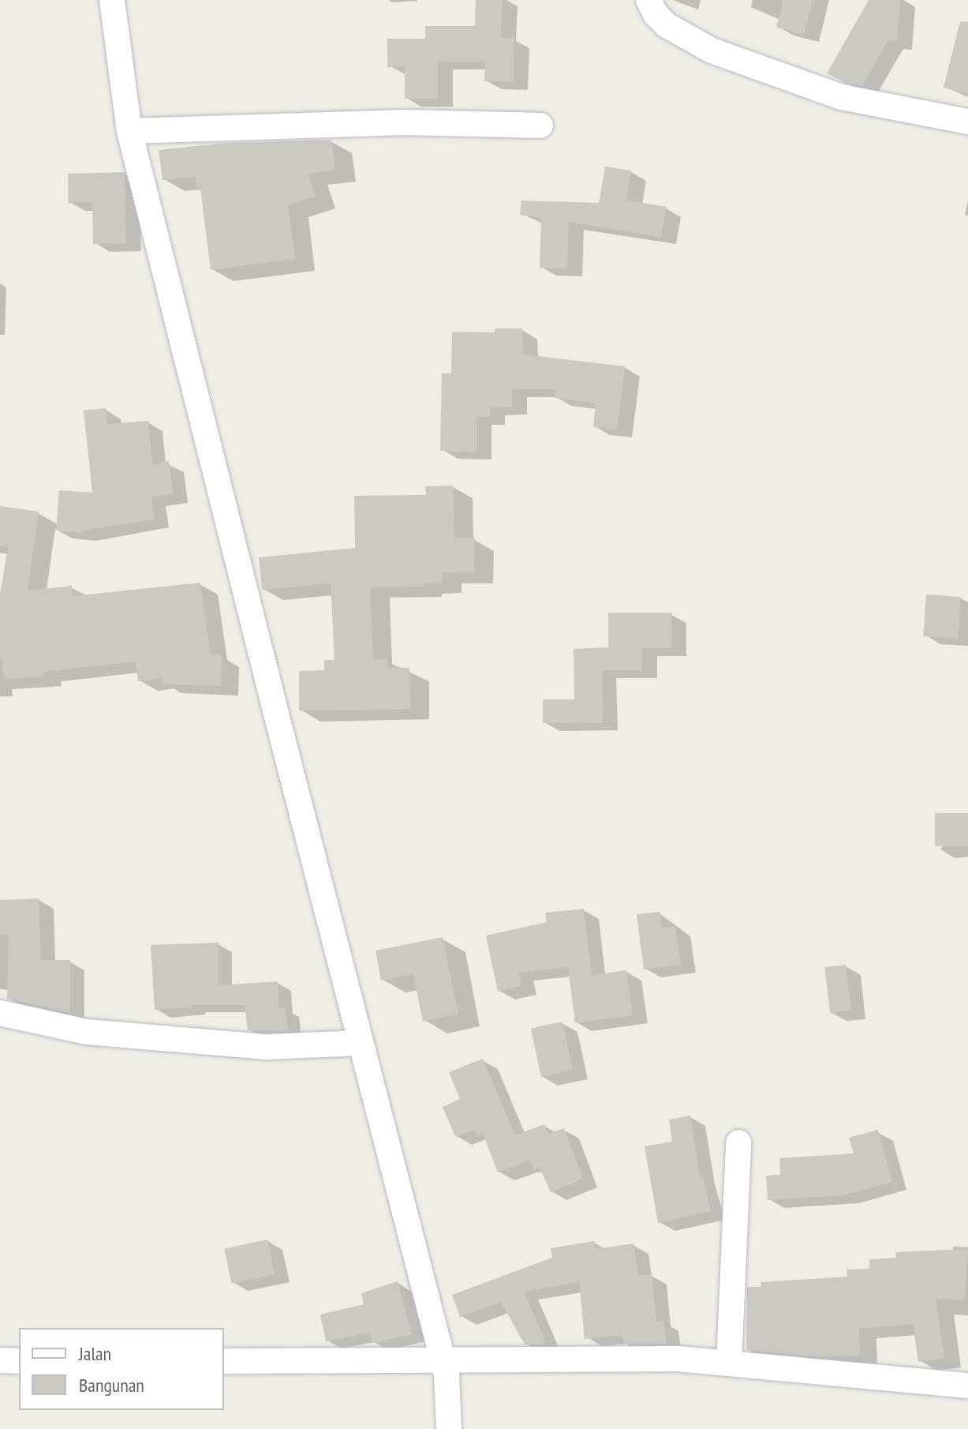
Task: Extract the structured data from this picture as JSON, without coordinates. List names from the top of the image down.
{
  "legend": ["Jalan", "Bangunan"]
}
